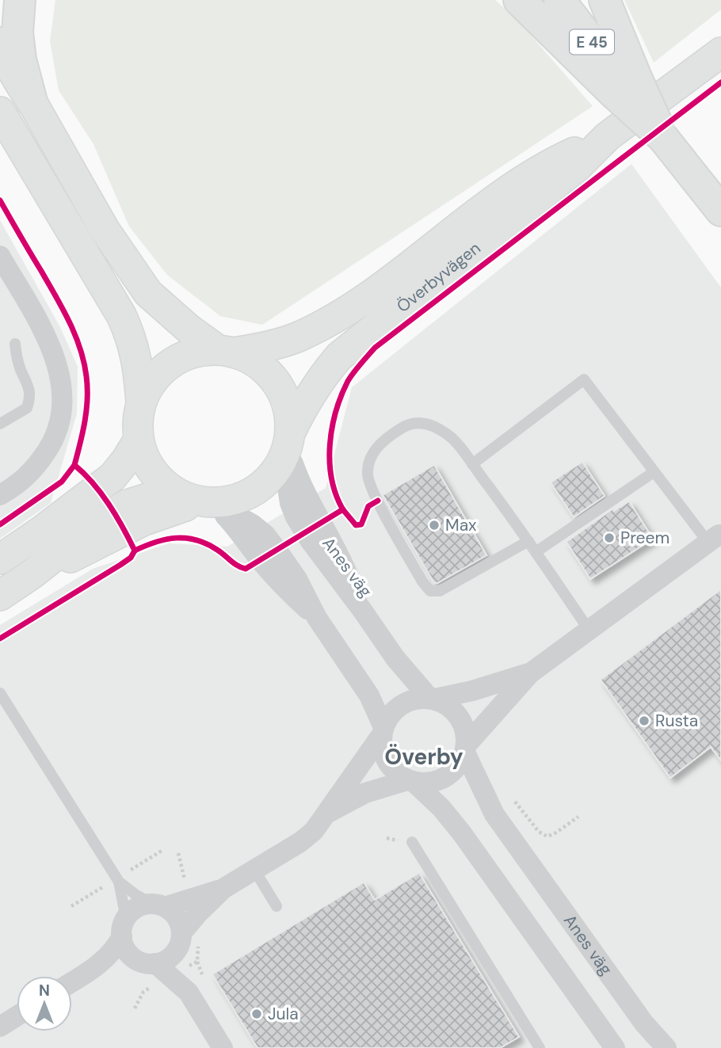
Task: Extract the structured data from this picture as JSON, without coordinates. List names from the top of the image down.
{
  "streets": {
    "highway": ["E 45"],
    "main road": ["Överbyvägen"],
    "street": ["Anes väg"]
  },
  "crossings": [
    ["Överbyvägen", "Anes väg"]
  ],
  "districts": ["Överby"],
  "places": [
    "Max",
    "Preem",
    "Rusta",
    "Jula"
  ],
  "north": "top"
}
